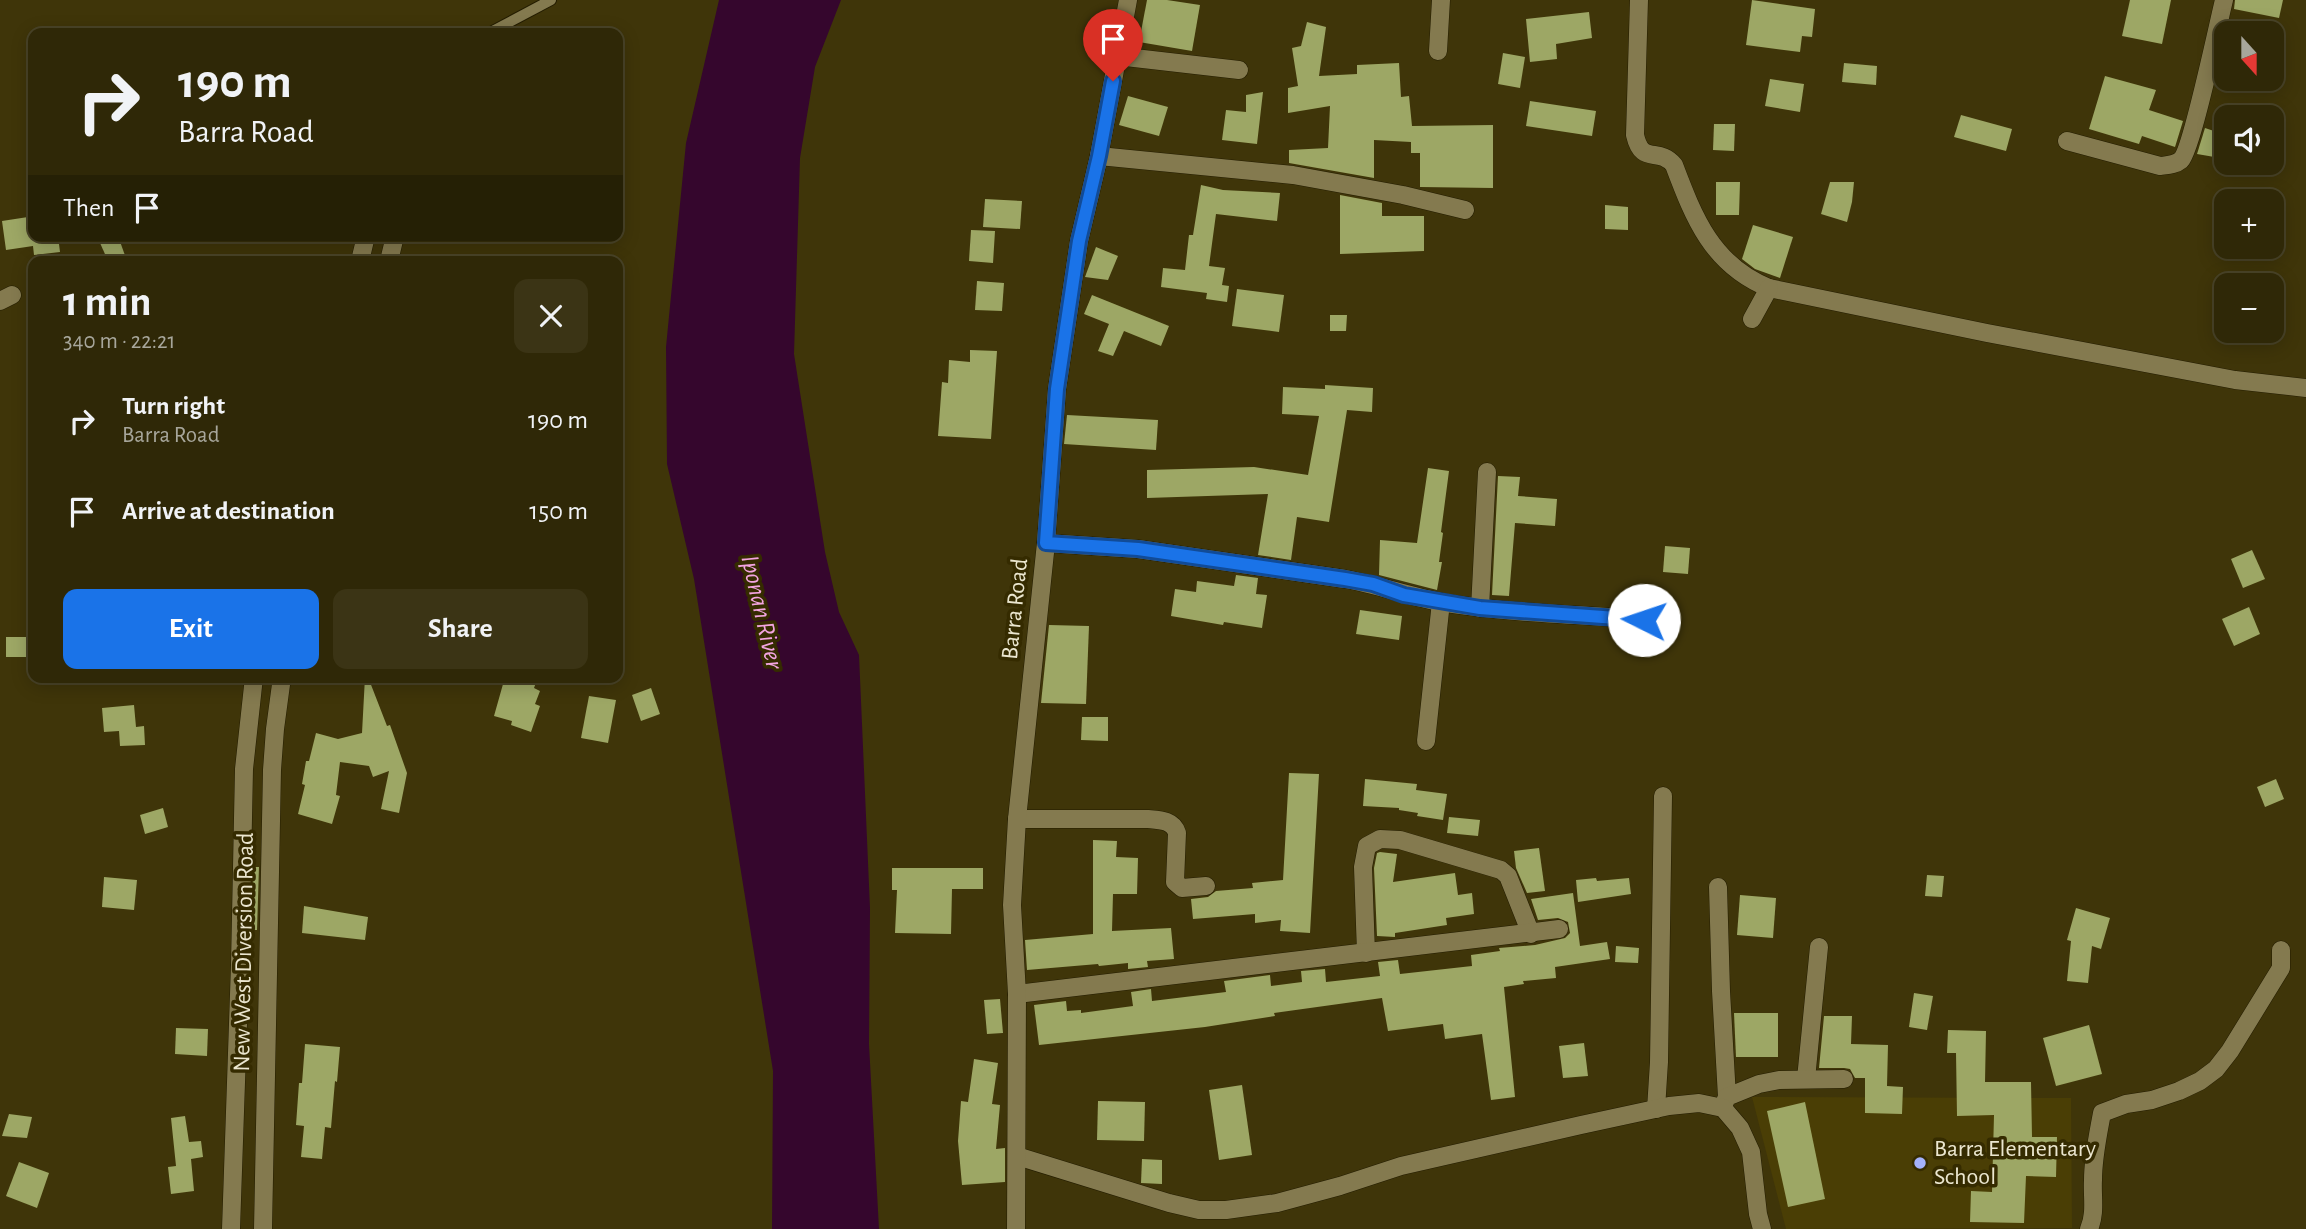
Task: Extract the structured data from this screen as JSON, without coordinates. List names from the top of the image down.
{
  "streets": {
    "street": ["Barra Road", "New West Diversion Road"]
  },
  "water": ["Iponan River"],
  "places": ["Barra Elementary School"],
  "north": "bottom",
  "page": {
    "map_buttons": ["+", "−"],
    "turn": ["190 m", "Barra Road"],
    "then": "Then",
    "heading": ["1 min", "340 m · 22:21"],
    "list": [
      {
        "name": "Turn right",
        "note": "Barra Road",
        "value": "190 m"
      },
      {
        "name": "Arrive at destination",
        "value": "150 m"
      }
    ],
    "buttons": ["Exit", "Share"]
  }
}
